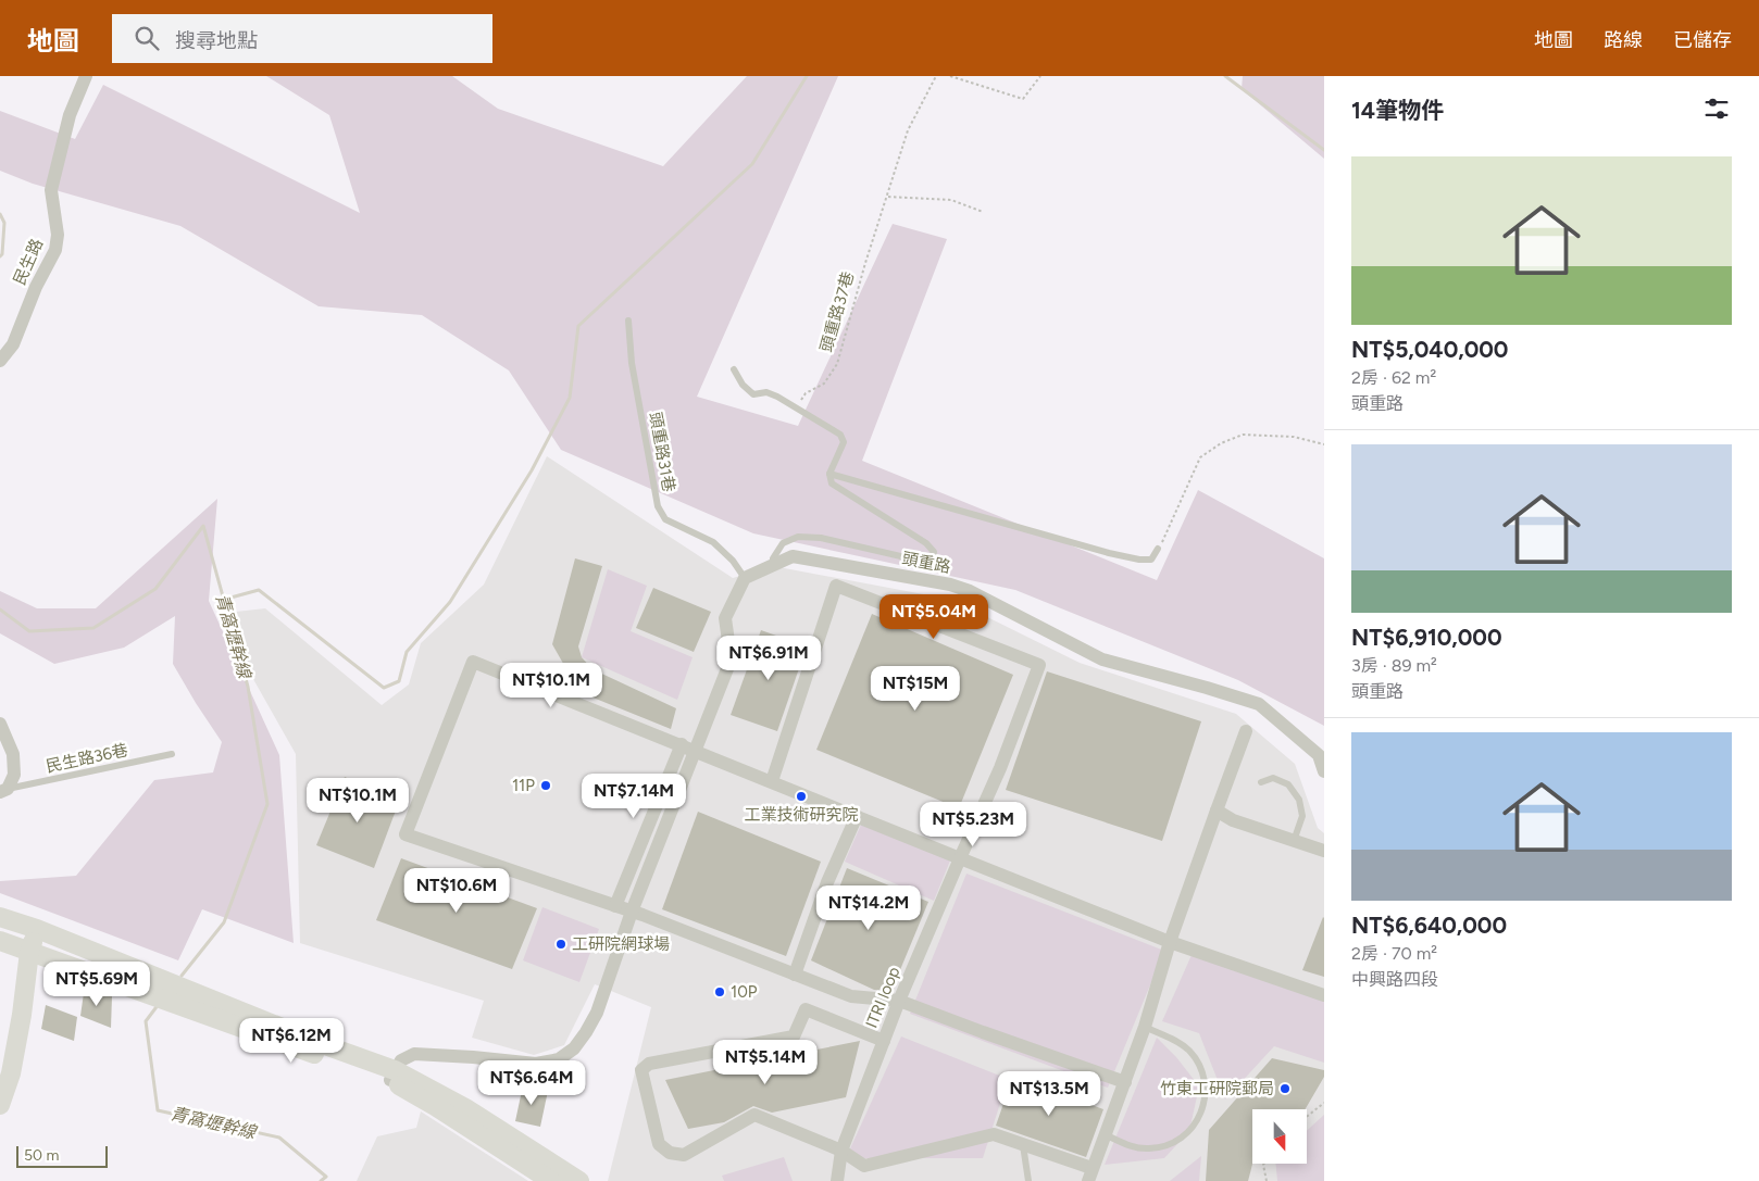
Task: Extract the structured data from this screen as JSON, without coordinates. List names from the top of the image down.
{
  "streets": {
    "street": ["民生路", "頭重路", "ITRI loop"],
    "lane": ["頭重路31巷", "民生路36巷"],
    "path": ["頭重路37巷"]
  },
  "crossings": [
    ["頭重路31巷", "頭重路"]
  ],
  "water": ["青窩壢幹線"],
  "places": [
    "11P",
    "工業技術研究院",
    "工研院網球場",
    "10P",
    "竹東工研院郵局"
  ],
  "scale_bar": "50 m",
  "north": "bottom",
  "page": {
    "header": "地圖",
    "search": "搜尋地點",
    "nav": ["地圖", "路線", "已儲存"],
    "heading": "14筆物件",
    "list": [
      {
        "name": "NT$5,040,000",
        "note": "2房 · 62 m² · 頭重路"
      },
      {
        "name": "NT$6,910,000",
        "note": "3房 · 89 m² · 頭重路"
      },
      {
        "name": "NT$6,640,000",
        "note": "2房 · 70 m² · 中興路四段"
      }
    ],
    "price": [
      "NT$5.04M",
      "NT$6.91M",
      "NT$10.1M",
      "NT$15M",
      "NT$7.14M",
      "NT$10.1M",
      "NT$5.23M",
      "NT$10.6M",
      "NT$14.2M",
      "NT$5.69M",
      "NT$6.12M",
      "NT$5.14M",
      "NT$6.64M",
      "NT$13.5M"
    ],
    "scale": "50 m"
  }
}
